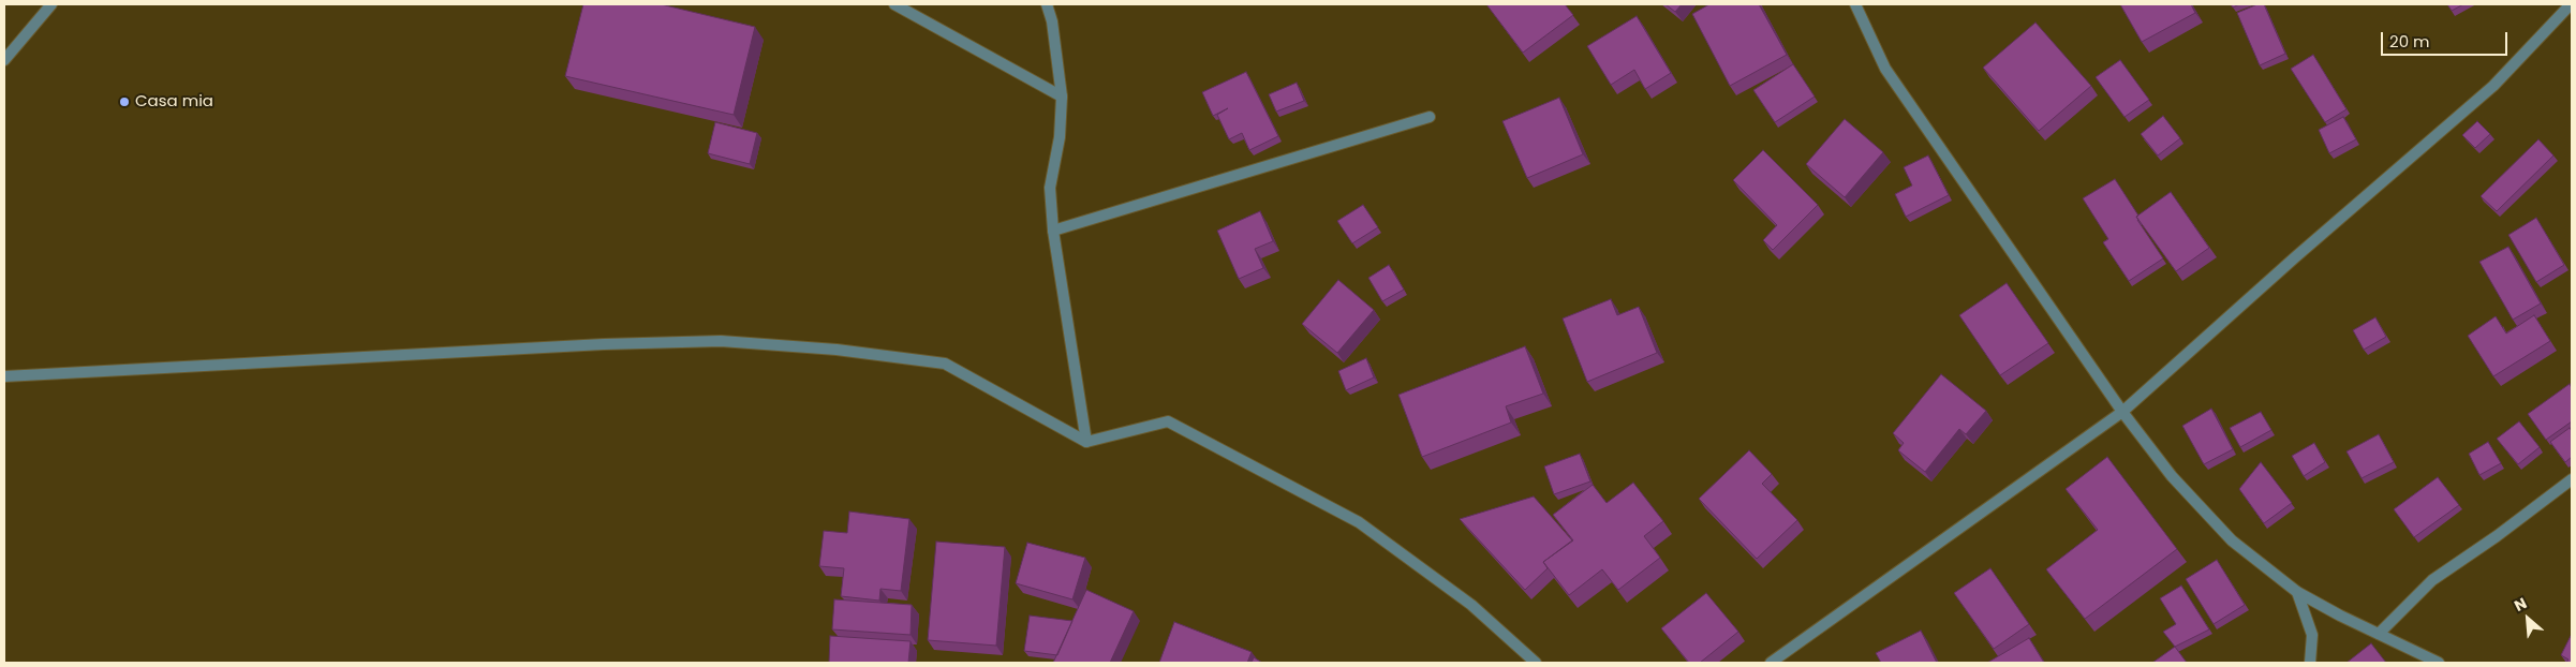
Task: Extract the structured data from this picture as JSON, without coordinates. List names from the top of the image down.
{
  "places": ["Casa mia"],
  "scale_bar": "20 m",
  "north": "top left"
}
